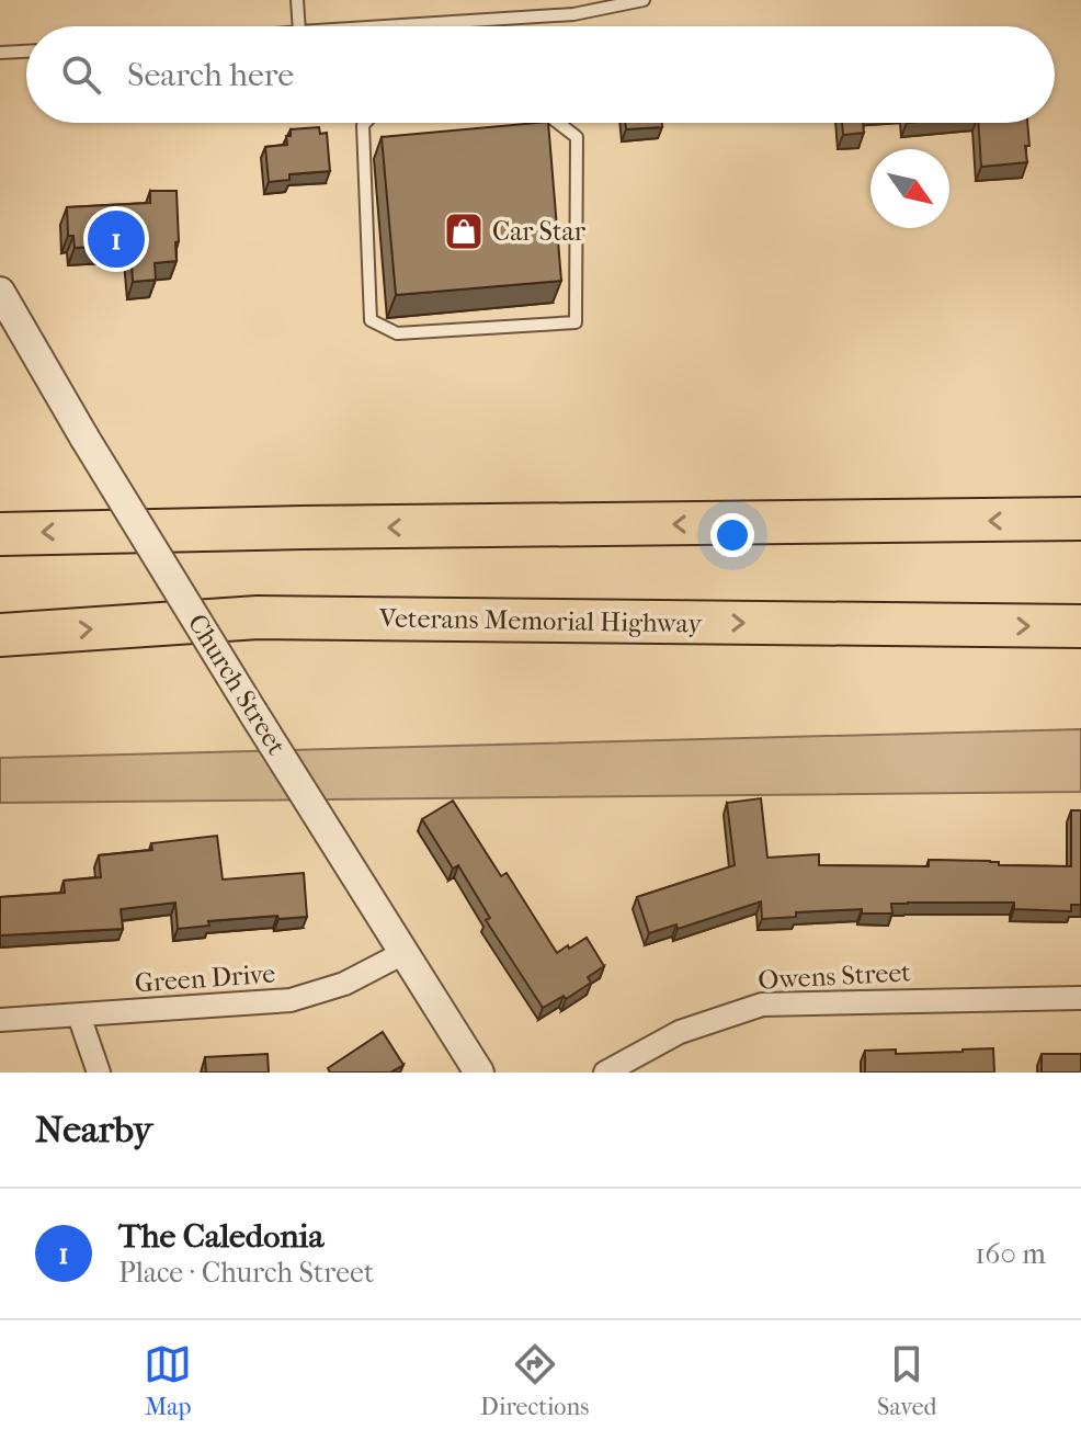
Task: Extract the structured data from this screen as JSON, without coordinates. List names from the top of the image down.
{
  "streets": {
    "highway": ["Veterans Memorial Highway"],
    "street": ["Church Street", "Owens Street", "Green Drive"]
  },
  "crossings": [
    ["Church Street", "Green Drive"]
  ],
  "places": {
    "shop": ["Car Star"]
  },
  "north": "bottom right",
  "page": {
    "search": "Search here",
    "pins": "1",
    "heading": "Nearby",
    "list": [
      {
        "mark": "1",
        "name": "The Caledonia",
        "note": "Place · Church Street",
        "value": "160 m"
      }
    ],
    "nav": ["Map", "Directions", "Saved"]
  }
}
